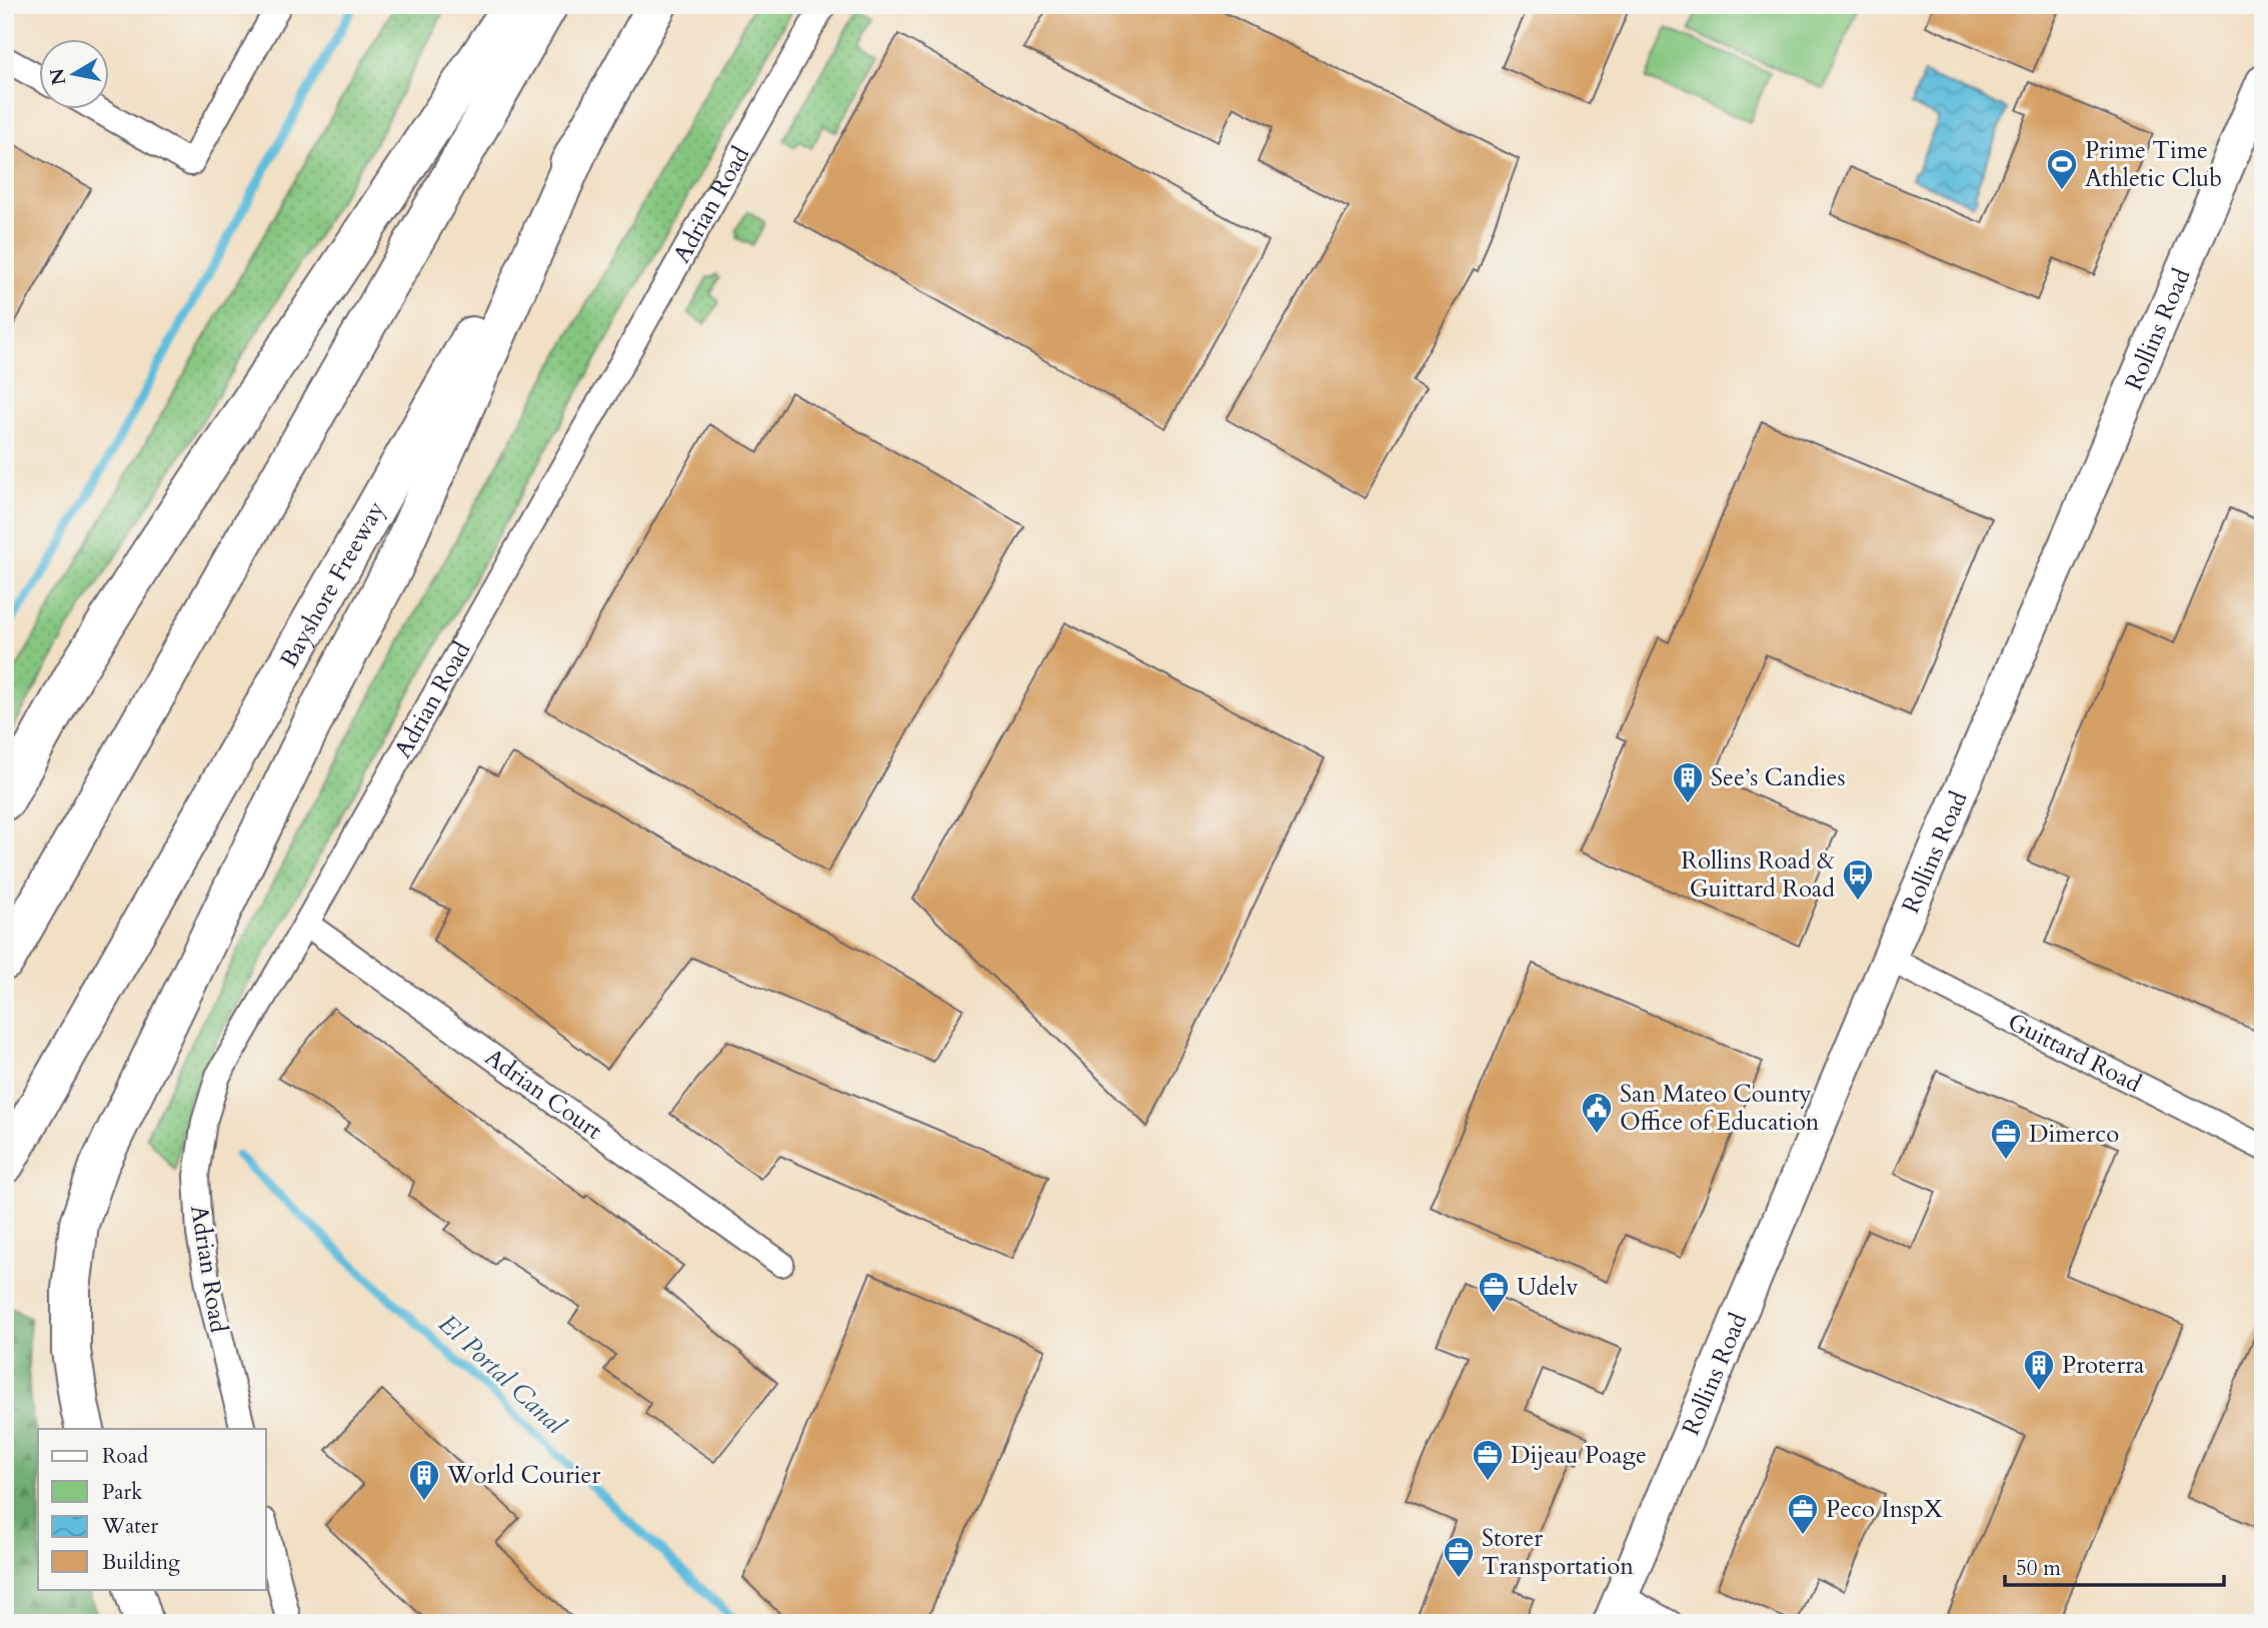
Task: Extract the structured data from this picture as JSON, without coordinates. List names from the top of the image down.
{
  "streets": {
    "highway": ["Bayshore Freeway"],
    "main road": ["Rollins Road"],
    "street": ["Adrian Road", "Guittard Road", "Adrian Court"]
  },
  "crossings": [
    ["Adrian Road", "Adrian Court"],
    ["Rollins Road", "Guittard Road"]
  ],
  "water": ["El Portal Canal"],
  "places": {
    "sports": ["Prime Time Athletic Club"],
    "building": ["See’s Candies", "Proterra", "World Courier"],
    "bus stop": ["Rollins Road & Guittard Road"],
    "public building": ["San Mateo County Office of Education"],
    "office": [
      "Dimerco",
      "Udelv",
      "Dijeau Poage",
      "Peco InspX",
      "Storer Transportation"
    ]
  },
  "legend": [
    "Road",
    "Park",
    "Water",
    "Building"
  ],
  "scale_bar": "50 m",
  "north": "left"
}
